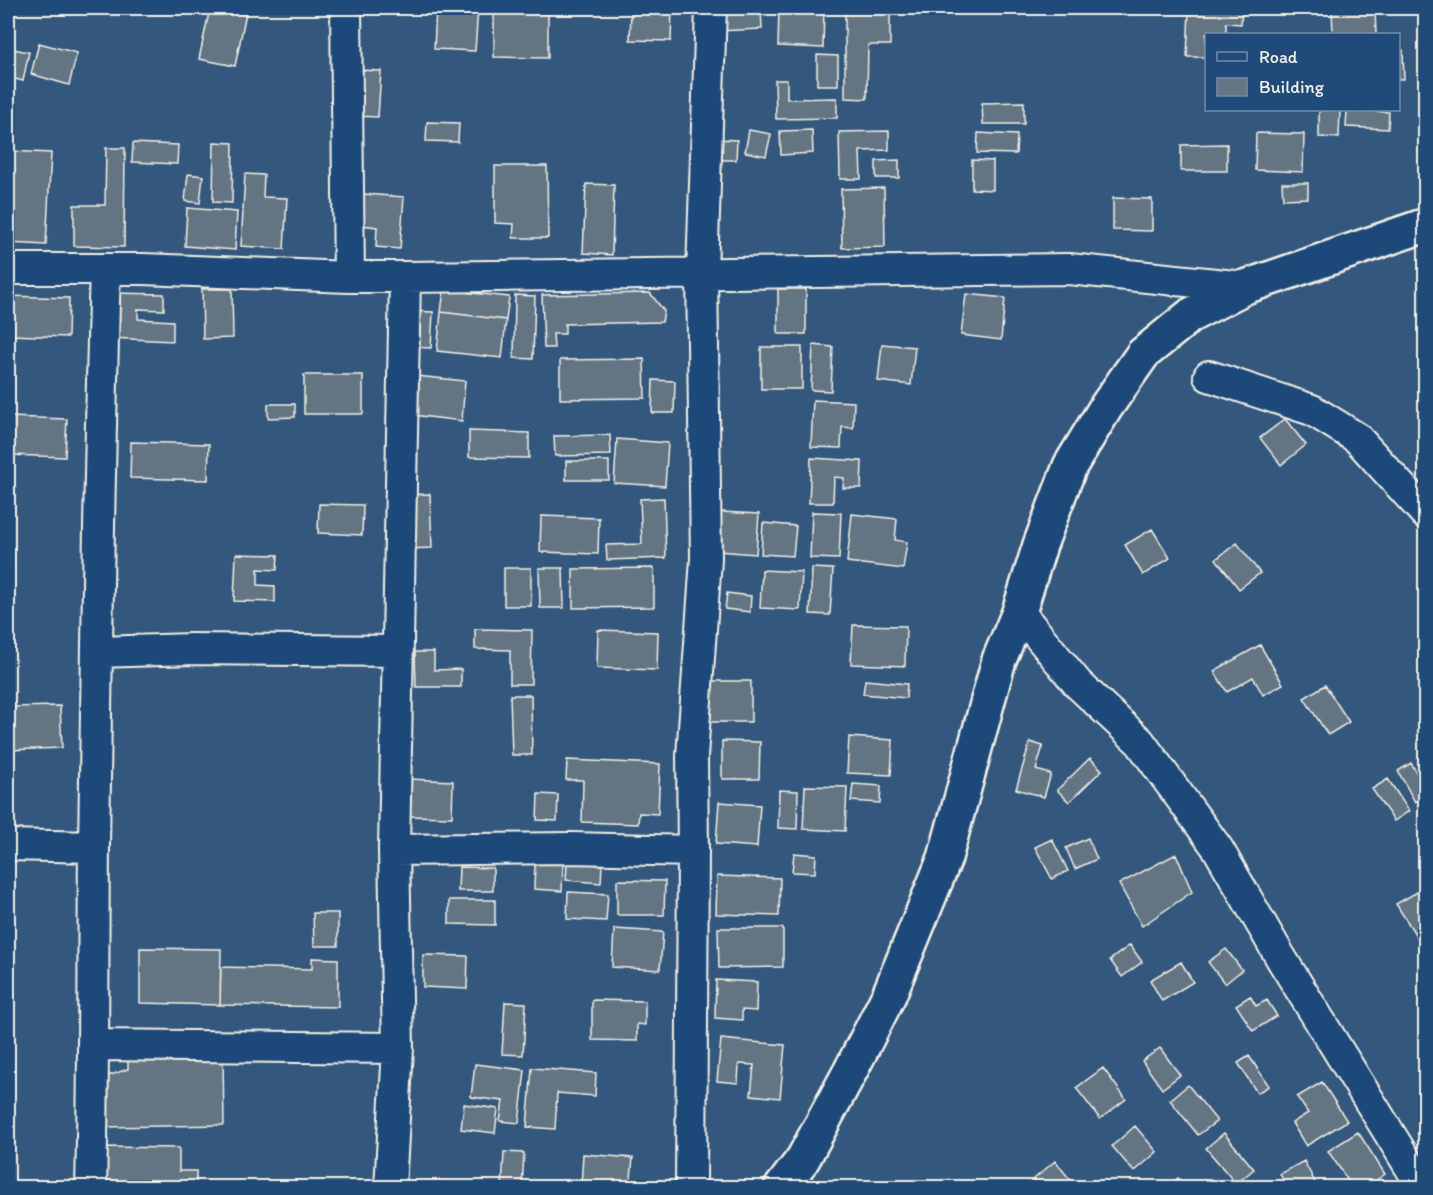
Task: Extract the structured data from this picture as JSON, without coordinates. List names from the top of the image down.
{
  "legend": ["Road", "Building"]
}
